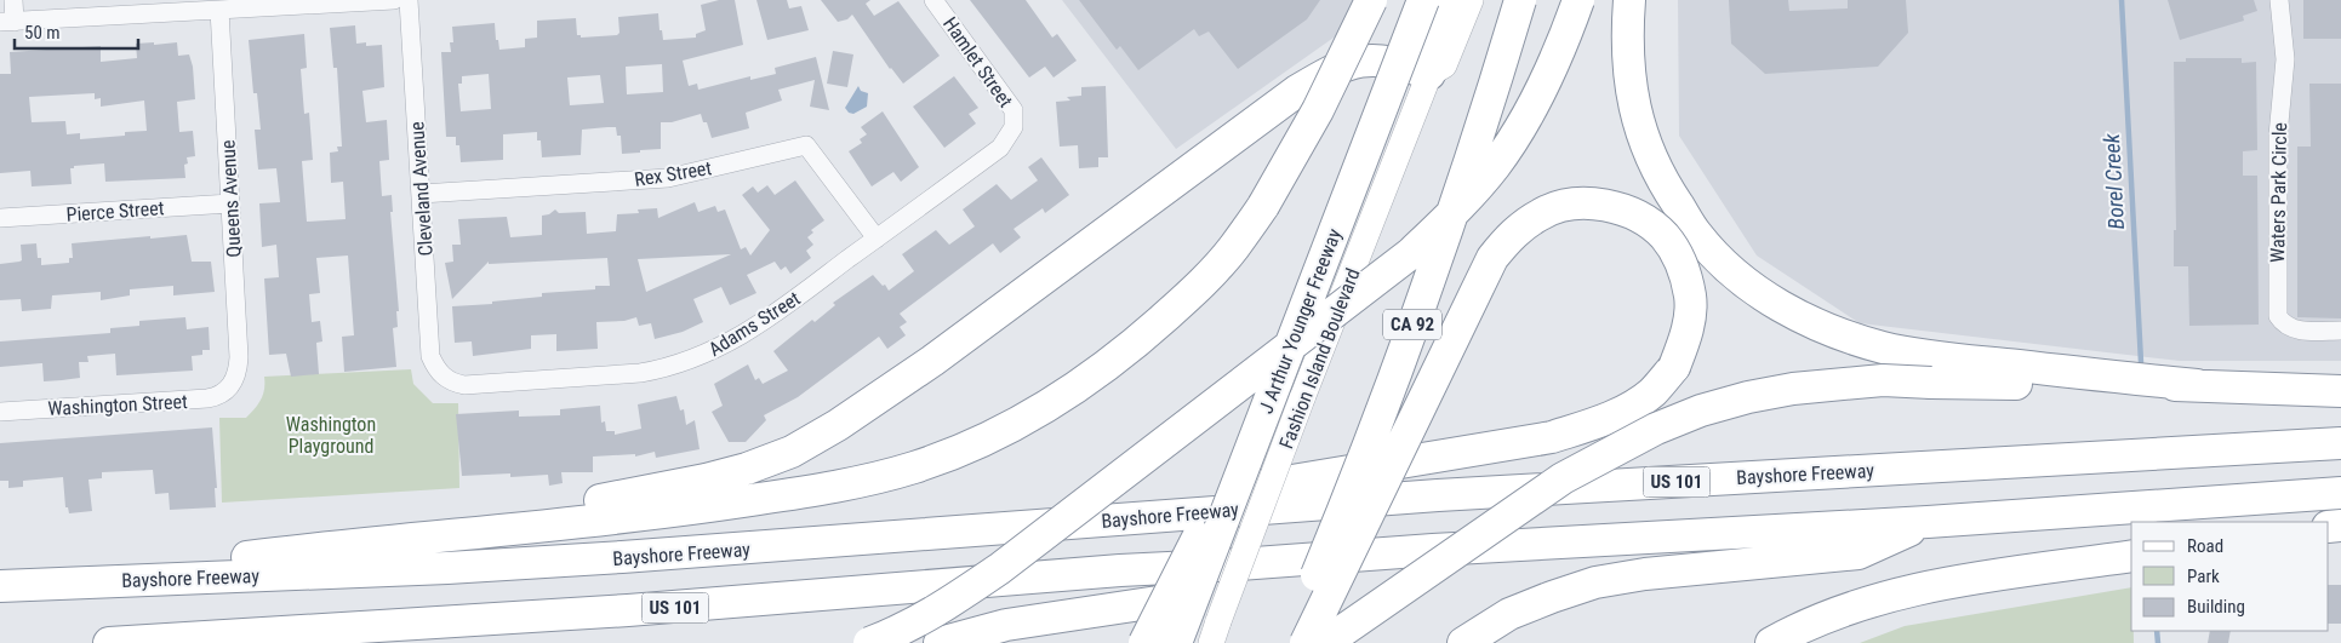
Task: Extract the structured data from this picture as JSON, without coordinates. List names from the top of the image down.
{
  "streets": {
    "highway": [
      "J Arthur Younger Freeway",
      "CA 92",
      "Bayshore Freeway",
      "US 101"
    ],
    "main road": ["Fashion Island Boulevard"],
    "street": [
      "Hamlet Street",
      "Rex Street",
      "Cleveland Avenue",
      "Waters Park Circle",
      "Queens Avenue",
      "Pierce Street",
      "Adams Street",
      "Washington Street"
    ]
  },
  "crossings": [
    ["Hamlet Street", "Adams Street"],
    ["Rex Street", "Cleveland Avenue"],
    ["Rex Street", "Adams Street"],
    ["Cleveland Avenue", "Adams Street"],
    ["Queens Avenue", "Pierce Street"],
    ["Queens Avenue", "Washington Street"]
  ],
  "water": ["Borel Creek"],
  "parks": ["Washington Playground"],
  "legend": ["Road", "Park", "Building"],
  "scale_bar": "50 m"
}
